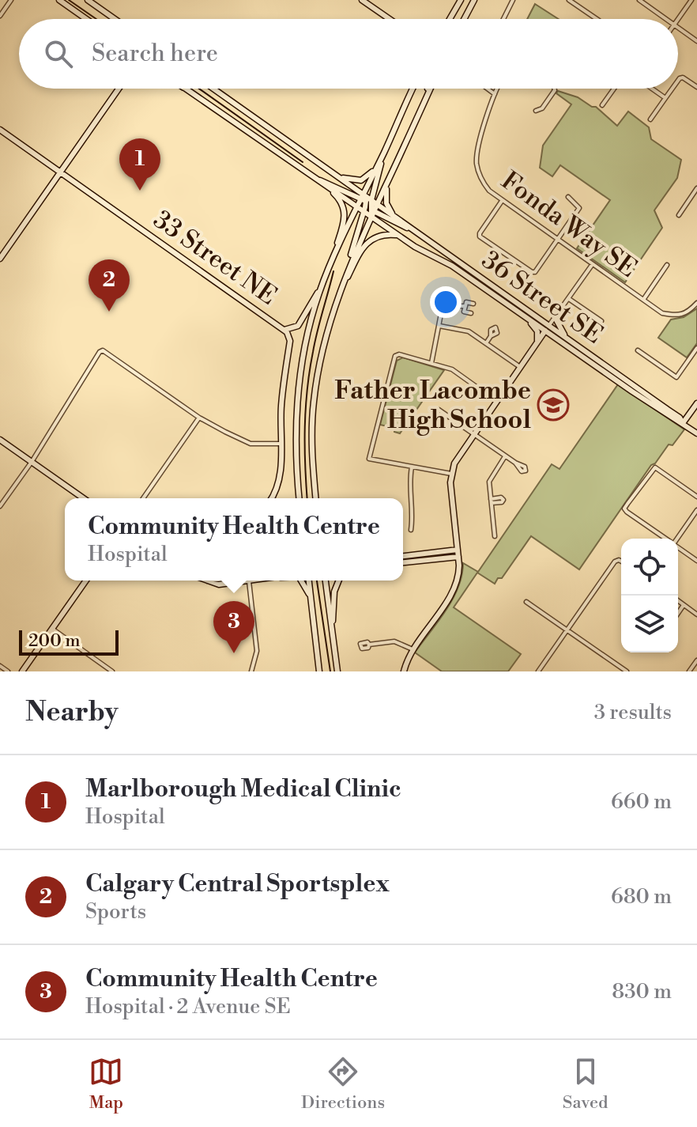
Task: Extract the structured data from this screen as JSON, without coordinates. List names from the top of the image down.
{
  "streets": {
    "main road": ["33 Street NE", "36 Street SE"],
    "street": ["Fonda Way SE"]
  },
  "places": {
    "school or university": ["Father Lacombe High School"]
  },
  "scale_bar": "200 m",
  "page": {
    "search": "Search here",
    "pins": ["1", "2", "3"],
    "popup": ["Community Health Centre", "Hospital"],
    "scale": "200 m",
    "heading": ["Nearby", "3 results"],
    "list": [
      {
        "mark": "1",
        "name": "Marlborough Medical Clinic",
        "note": "Hospital",
        "value": "660 m"
      },
      {
        "mark": "2",
        "name": "Calgary Central Sportsplex",
        "note": "Sports",
        "value": "680 m"
      },
      {
        "mark": "3",
        "name": "Community Health Centre",
        "note": "Hospital · 2 Avenue SE",
        "value": "830 m"
      }
    ],
    "nav": ["Map", "Directions", "Saved"]
  }
}
